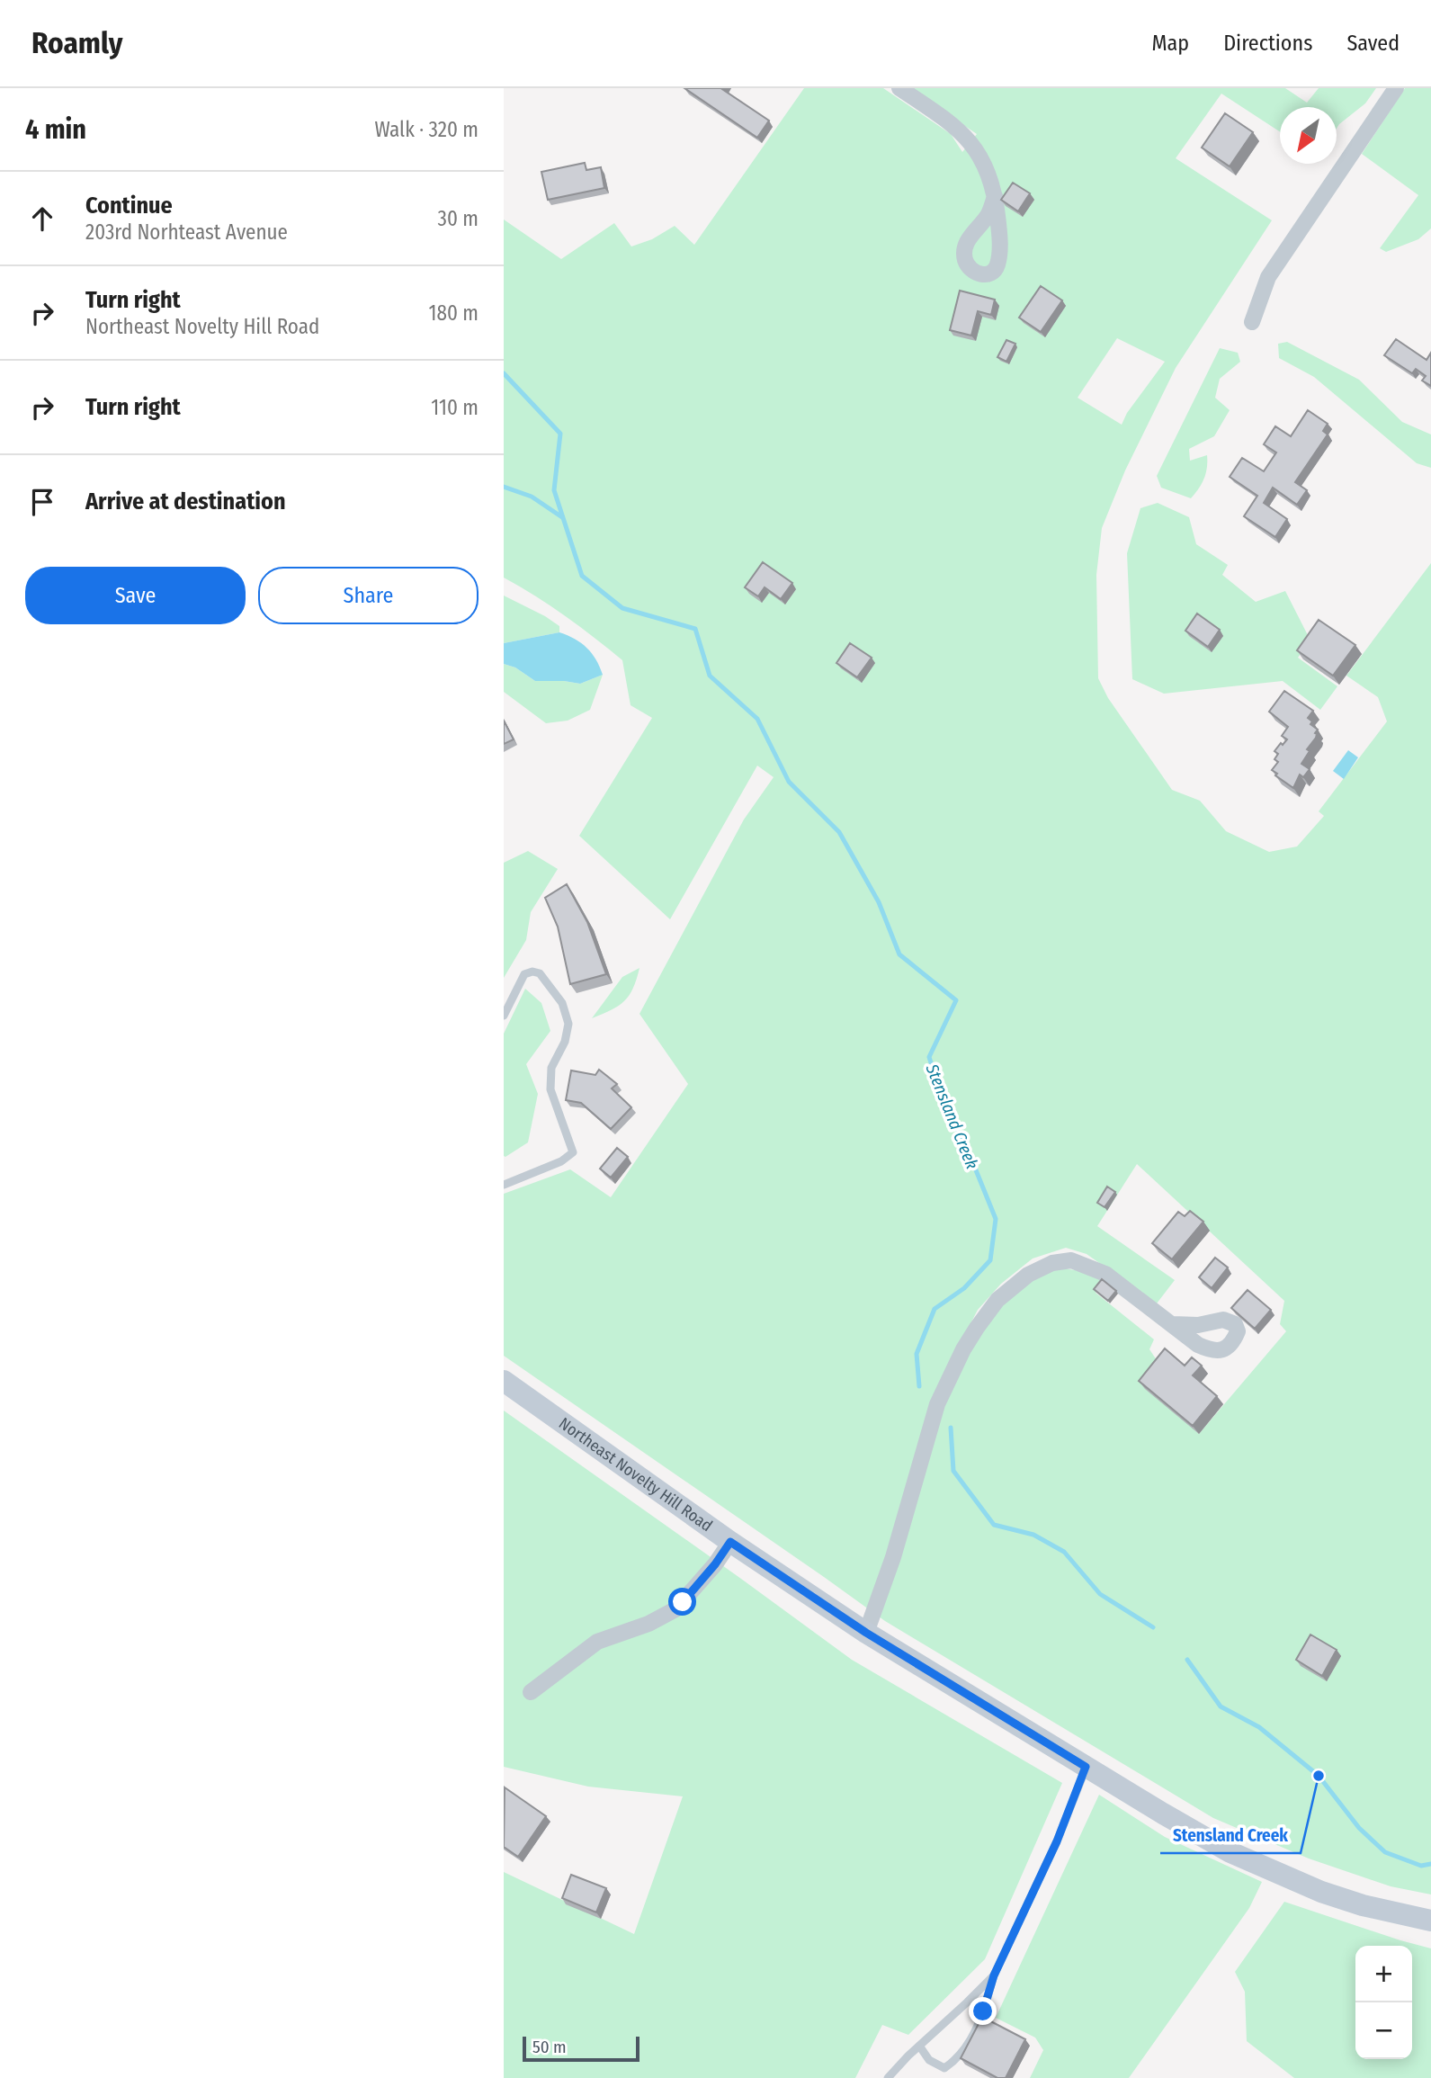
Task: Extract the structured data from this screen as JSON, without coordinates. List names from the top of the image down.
{
  "streets": {
    "main road": ["Northeast Novelty Hill Road"]
  },
  "water": ["Stensland Creek"],
  "places": ["Stensland Creek"],
  "scale_bar": "50 m",
  "north": "bottom left",
  "page": {
    "header": "Roamly",
    "nav": ["Map", "Directions", "Saved"],
    "heading": ["4 min", "Walk · 320 m"],
    "list": [
      ["Continue", "203rd Norhteast Avenue", "30 m"],
      ["Turn right", "Northeast Novelty Hill Road", "180 m"],
      ["Turn right", "110 m"],
      "Arrive at destination"
    ],
    "buttons": ["Save", "Share"],
    "map_buttons": ["+", "−"],
    "scale": "50 m"
  }
}
